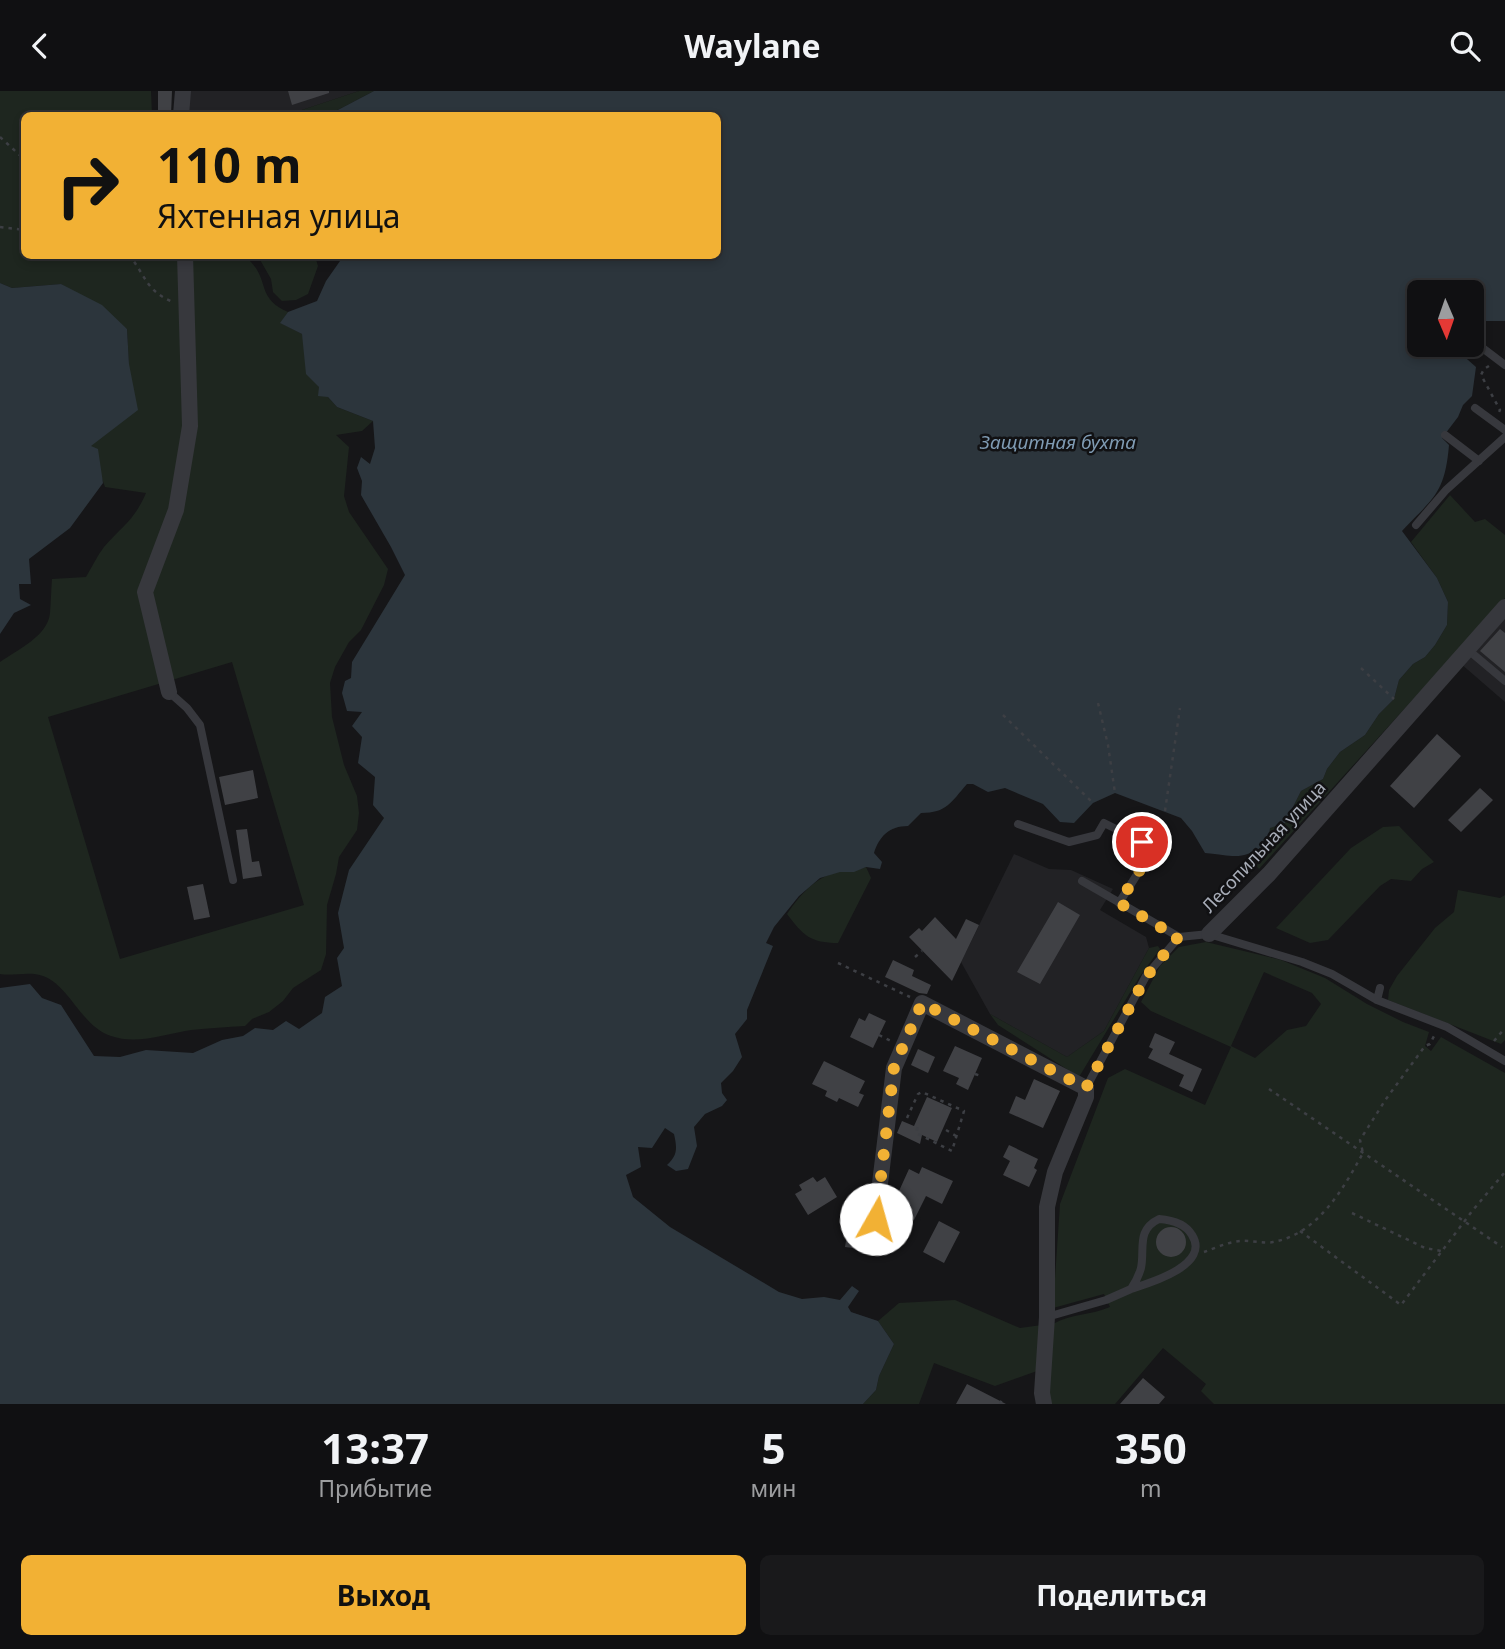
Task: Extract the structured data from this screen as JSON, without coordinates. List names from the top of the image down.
{
  "streets": {
    "street": ["Лесопильная улица"]
  },
  "water": ["Защитная бухта"],
  "north": "bottom",
  "page": {
    "header": "Waylane",
    "turn": ["110 m", "Яхтенная улица"],
    "eta": [
      "13:37",
      "Прибытие",
      "5",
      "мин",
      "350",
      "m"
    ],
    "buttons": ["Выход", "Поделиться"]
  }
}
